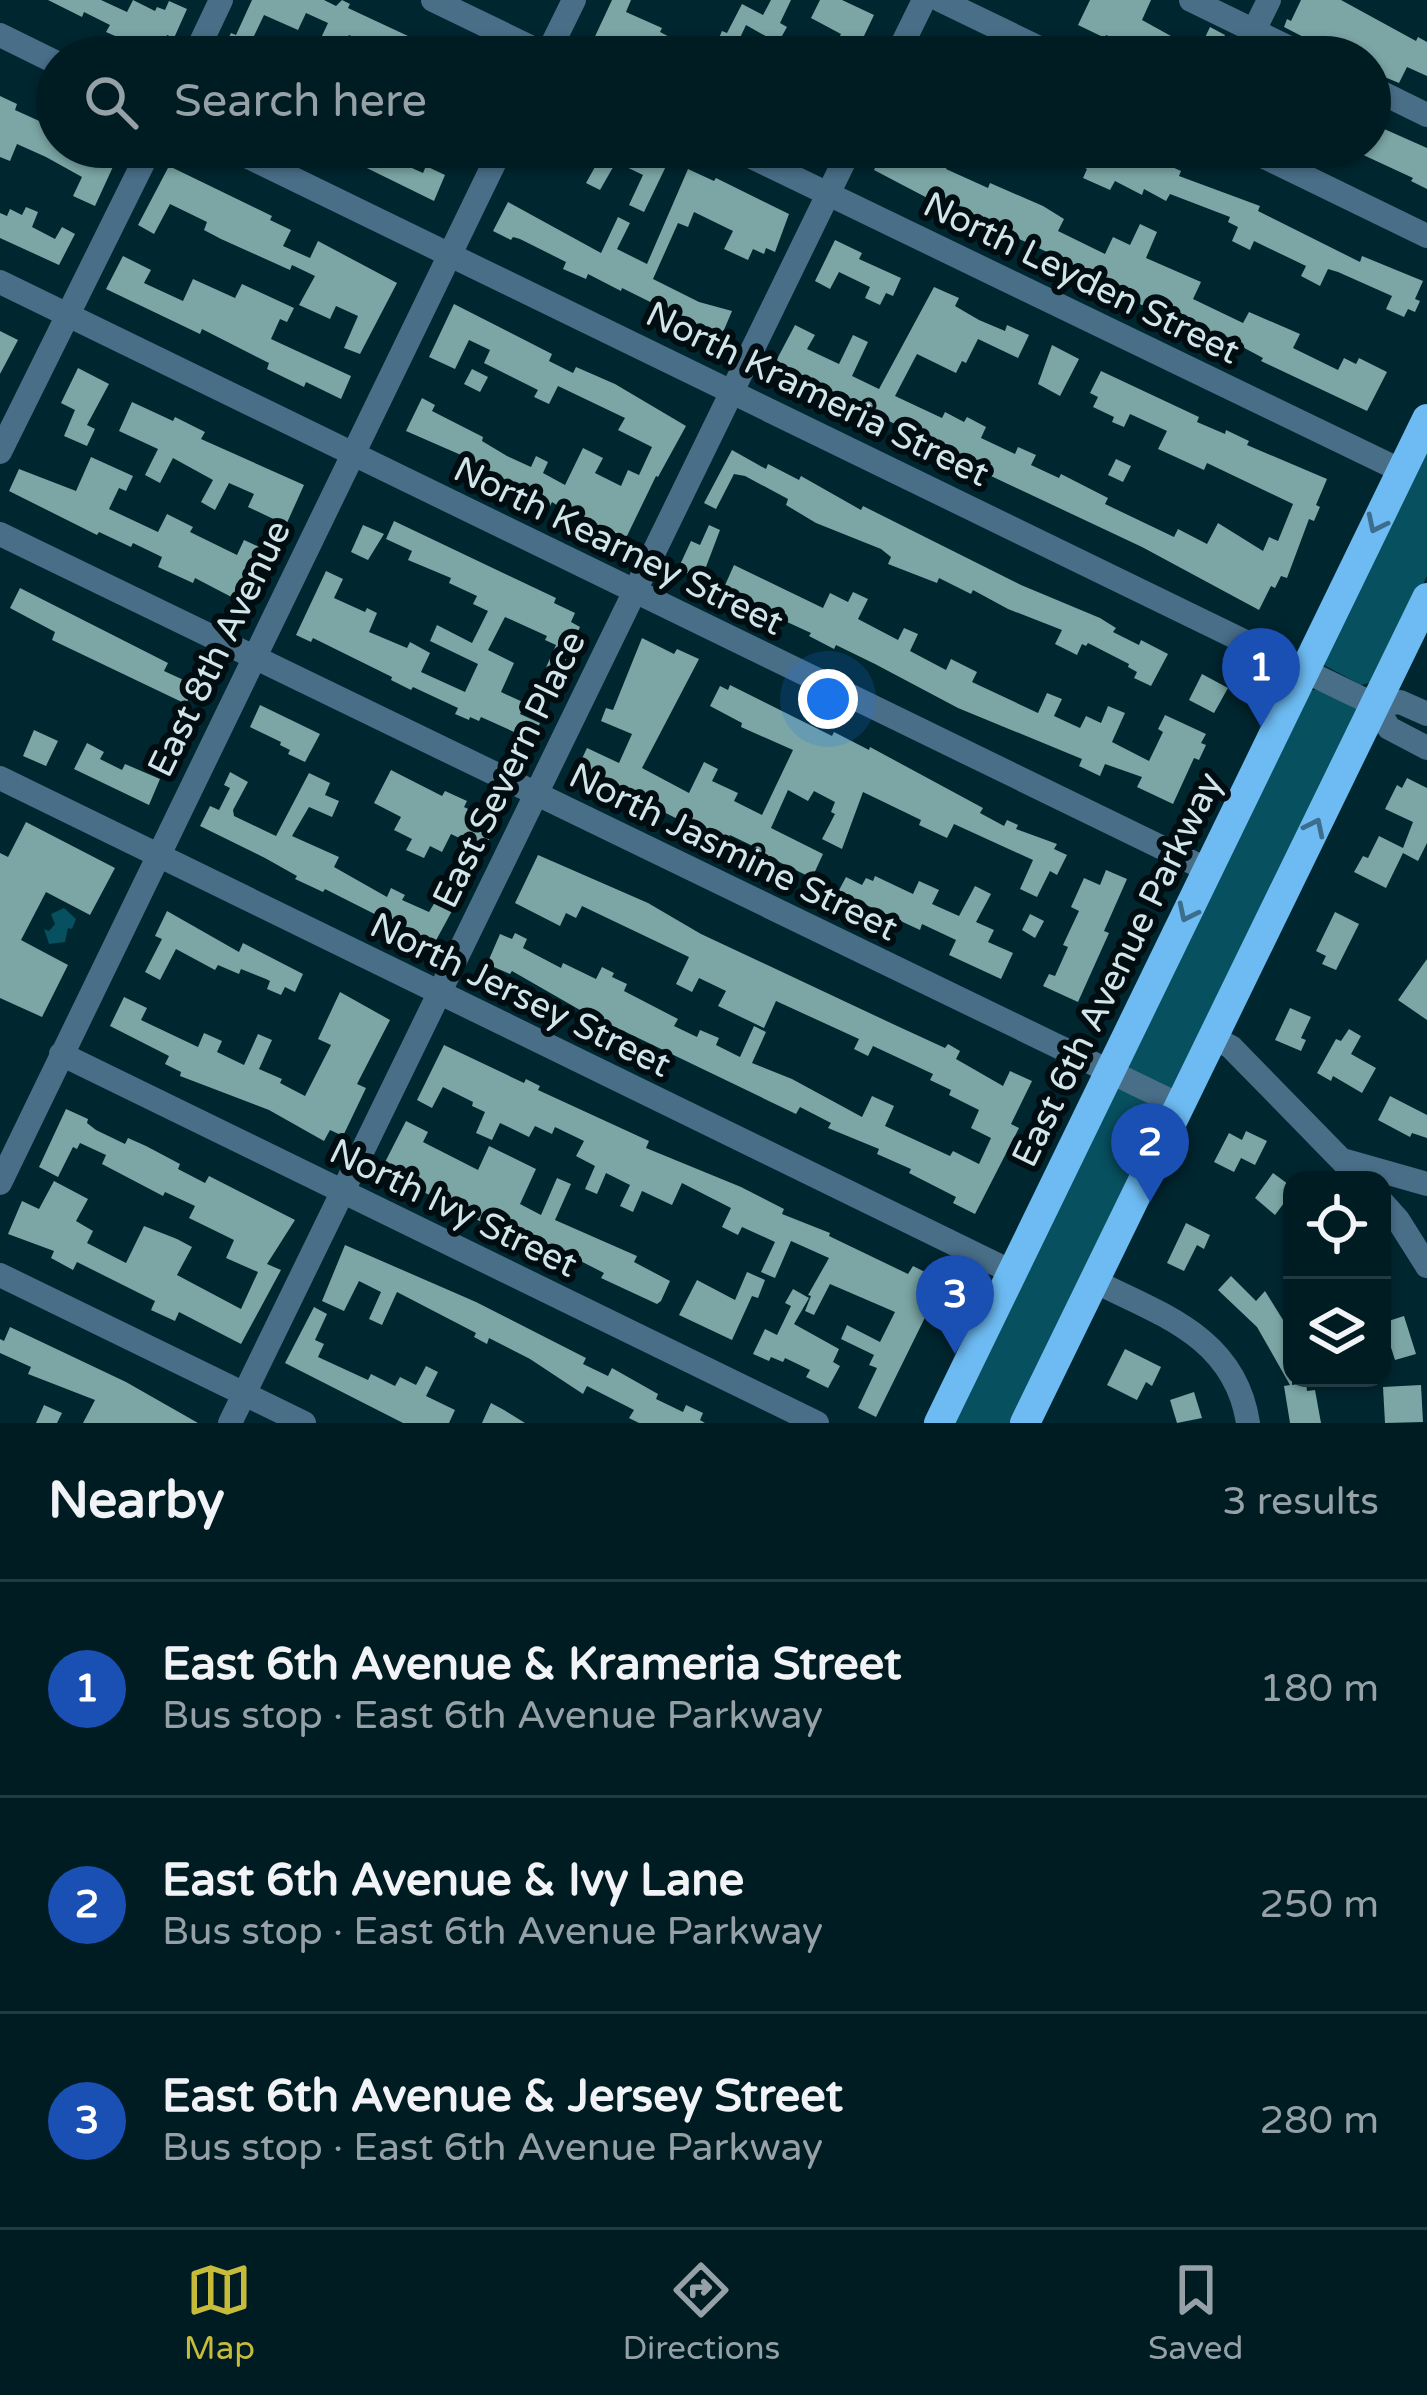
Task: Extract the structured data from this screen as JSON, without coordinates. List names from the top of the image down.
{
  "streets": {
    "main road": ["East 6th Avenue Parkway"],
    "street": [
      "North Leyden Street",
      "North Krameria Street",
      "North Kearney Street",
      "East 8th Avenue",
      "East Severn Place",
      "North Jasmine Street",
      "North Jersey Street",
      "North Ivy Street"
    ]
  },
  "crossings": [
    ["North Leyden Street", "East Severn Place"],
    ["North Leyden Street", "East 6th Avenue Parkway"],
    ["North Krameria Street", "East 8th Avenue"],
    ["North Krameria Street", "East Severn Place"],
    ["North Krameria Street", "East 6th Avenue Parkway"],
    ["North Kearney Street", "East 8th Avenue"],
    ["North Kearney Street", "East Severn Place"],
    ["North Kearney Street", "East 6th Avenue Parkway"],
    ["East 8th Avenue", "North Jasmine Street"],
    ["East 8th Avenue", "North Jersey Street"],
    ["East 8th Avenue", "North Ivy Street"],
    ["East Severn Place", "North Jasmine Street"],
    ["East Severn Place", "North Jersey Street"],
    ["East Severn Place", "North Ivy Street"],
    ["North Jasmine Street", "East 6th Avenue Parkway"],
    ["East 6th Avenue Parkway", "North Jersey Street"]
  ],
  "page": {
    "search": "Search here",
    "pins": ["1", "2", "3"],
    "heading": ["Nearby", "3 results"],
    "list": [
      {
        "mark": "1",
        "name": "East 6th Avenue & Krameria Street",
        "note": "Bus stop · East 6th Avenue Parkway",
        "value": "180 m"
      },
      {
        "mark": "2",
        "name": "East 6th Avenue & Ivy Lane",
        "note": "Bus stop · East 6th Avenue Parkway",
        "value": "250 m"
      },
      {
        "mark": "3",
        "name": "East 6th Avenue & Jersey Street",
        "note": "Bus stop · East 6th Avenue Parkway",
        "value": "280 m"
      }
    ],
    "nav": ["Map", "Directions", "Saved"]
  }
}
